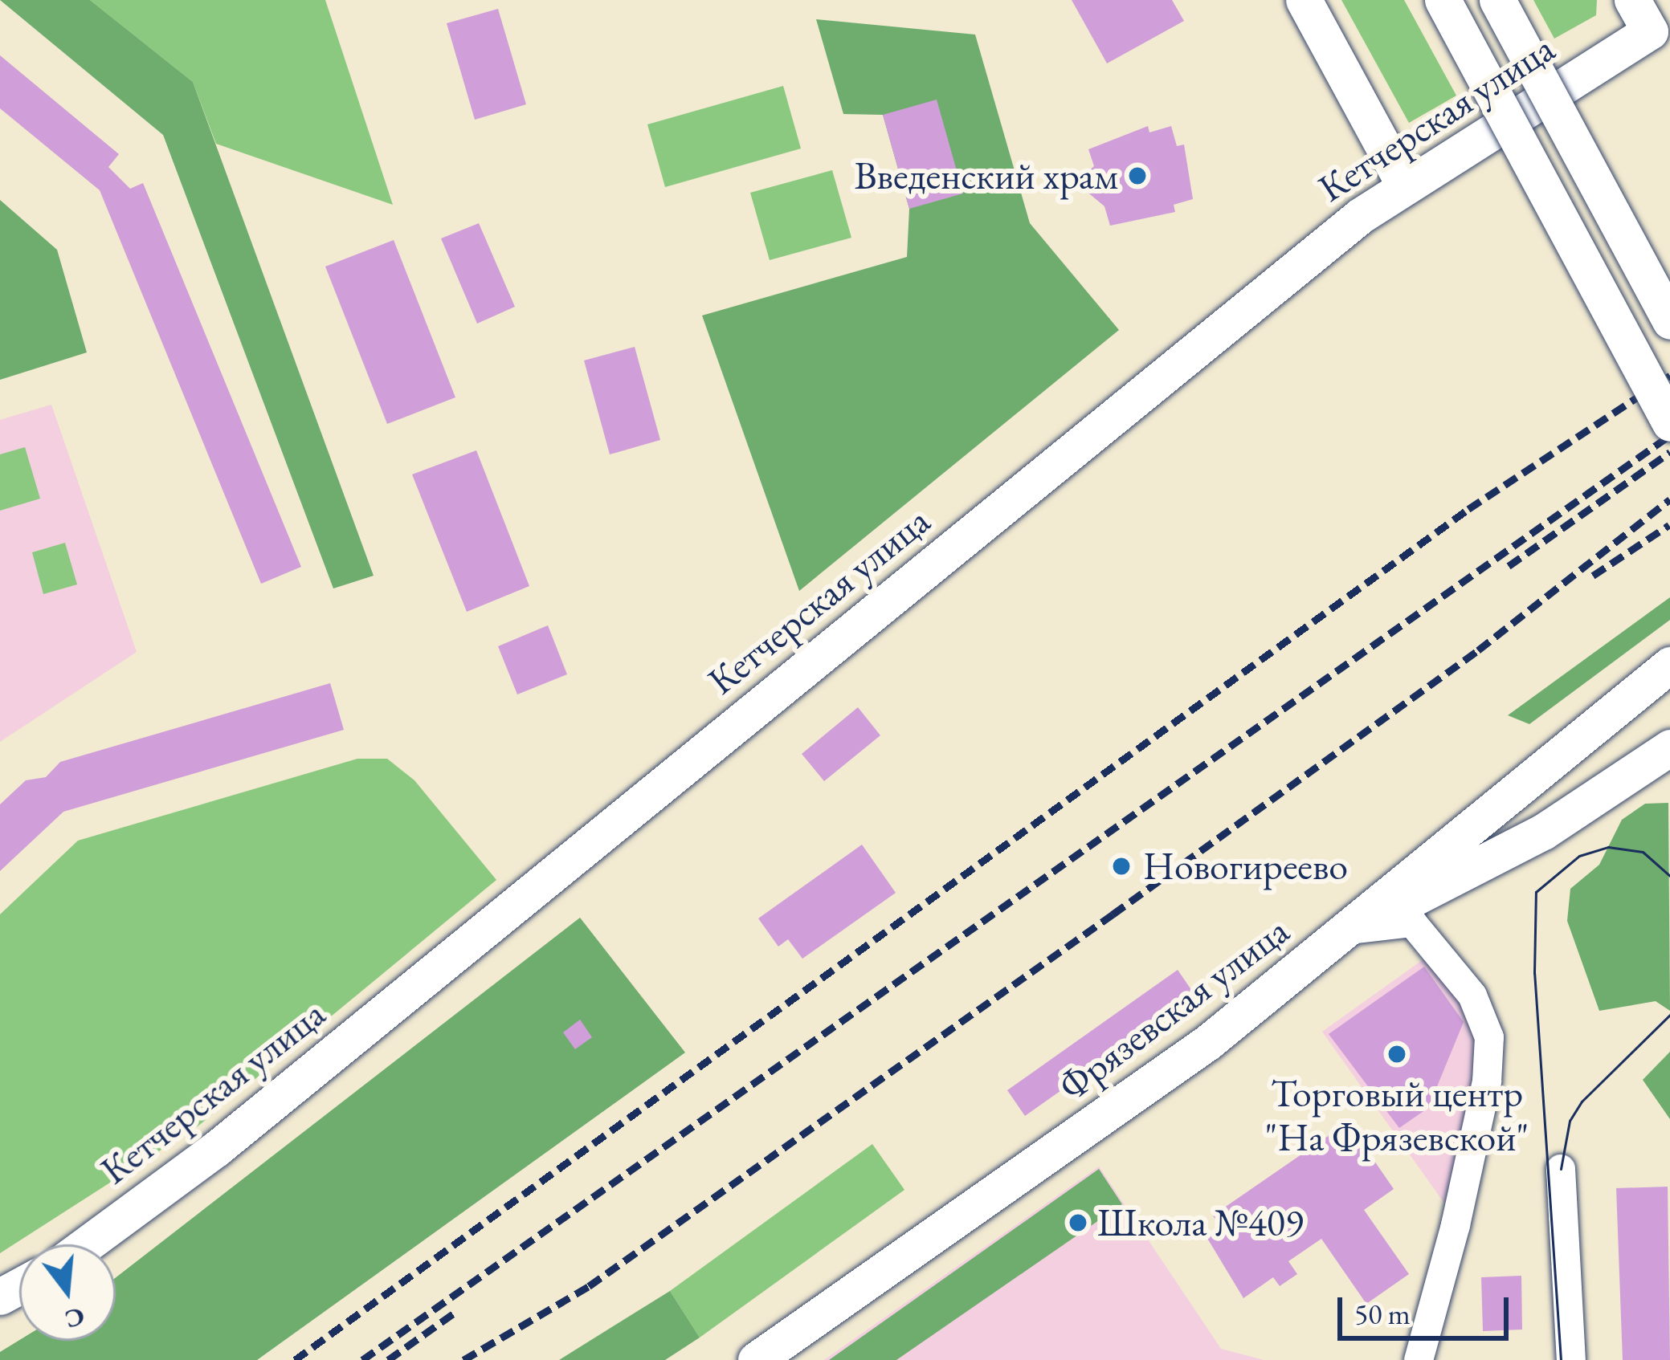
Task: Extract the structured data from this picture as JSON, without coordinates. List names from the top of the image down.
{
  "streets": {
    "main road": ["Кетчерская улица", "Фрязевская улица"]
  },
  "places": [
    "Введенский храм",
    "Новогиреево",
    "Торговый центр \"На Фрязевской\"",
    "Школа №409"
  ],
  "scale_bar": "50 m",
  "north": "bottom"
}
